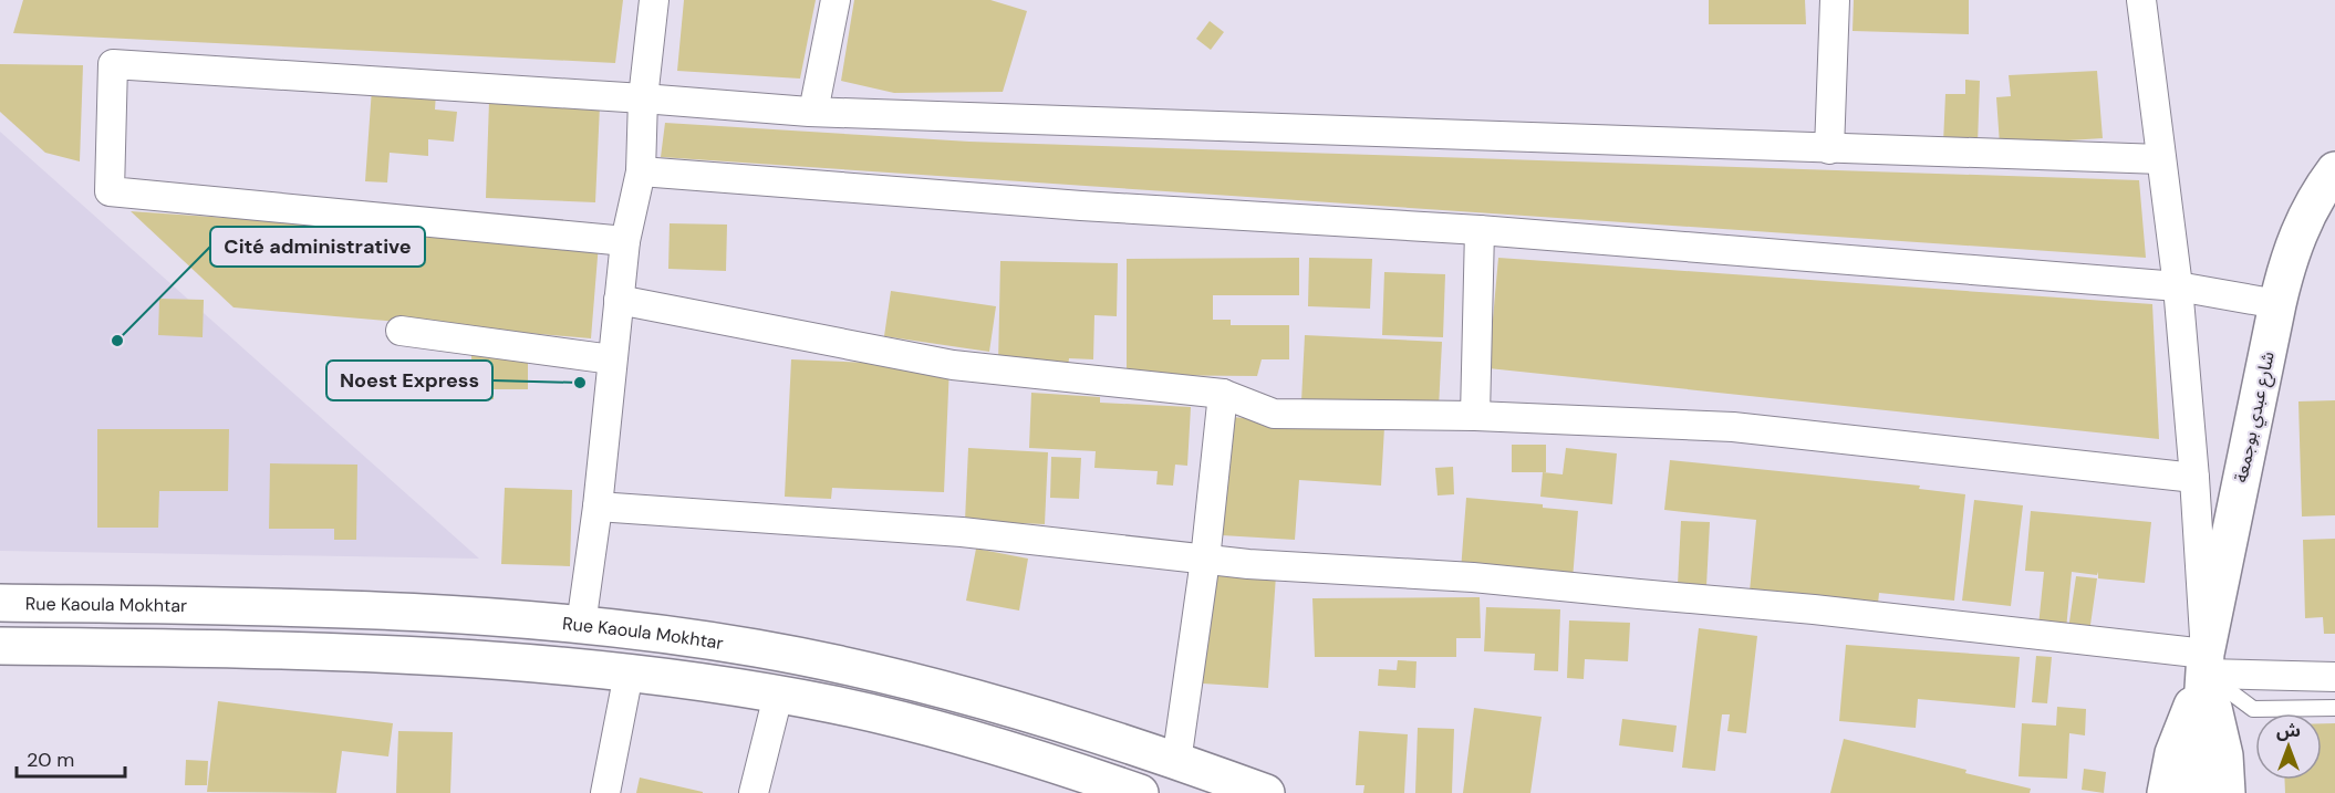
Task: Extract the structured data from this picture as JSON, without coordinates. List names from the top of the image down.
{
  "streets": {
    "main road": ["شارع عبدي بوجمعة", "Rue Kaoula Mokhtar"]
  },
  "places": ["Cité administrative", "Noest Express"],
  "scale_bar": "20 m",
  "north": "top"
}
